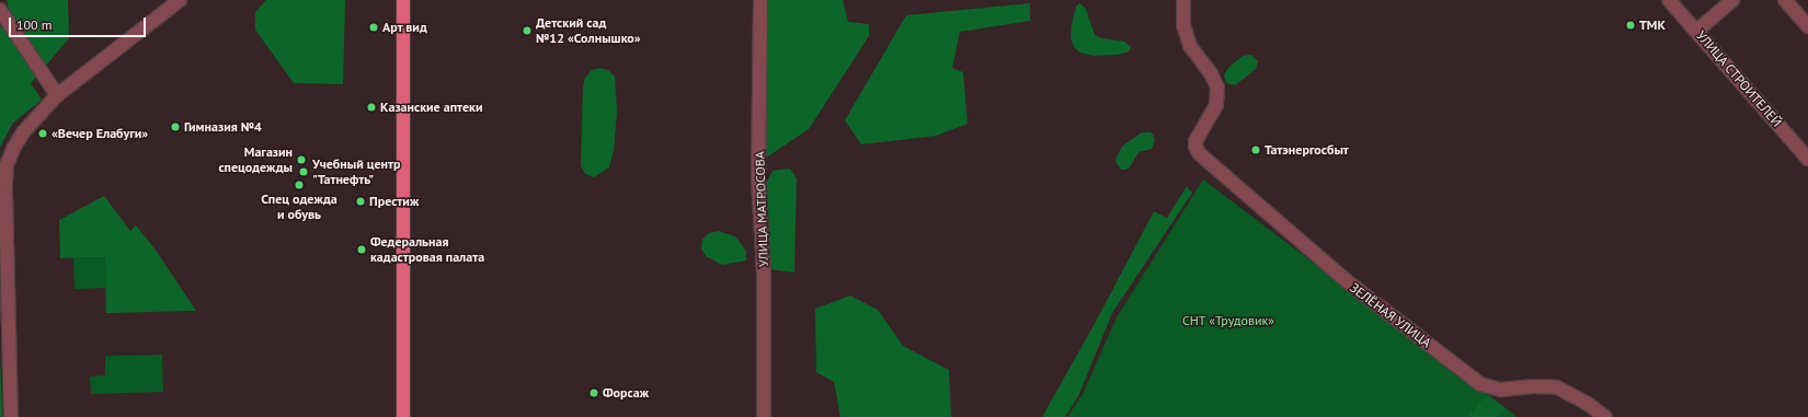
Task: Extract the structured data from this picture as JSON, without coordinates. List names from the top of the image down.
{
  "streets": {
    "street": ["УЛИЦА СТРОИТЕЛЕЙ", "УЛИЦА МАТРОСОВА", "ЗЕЛЁНАЯ УЛИЦА"]
  },
  "parks": ["СНТ «Трудовик»"],
  "places": [
    "ТМК",
    "Арт вид",
    "Детский сад №12 «Солнышко»",
    "Казанские аптеки",
    "Гимназия №4",
    "«Вечер Елабуги»",
    "Татэнергосбыт",
    "Магазин спецодежды",
    "Учебный центр \"Татнефть\"",
    "Спец одежда и обувь",
    "Престиж",
    "Федеральная кадастровая палата",
    "Форсаж"
  ],
  "scale_bar": "100 m"
}
